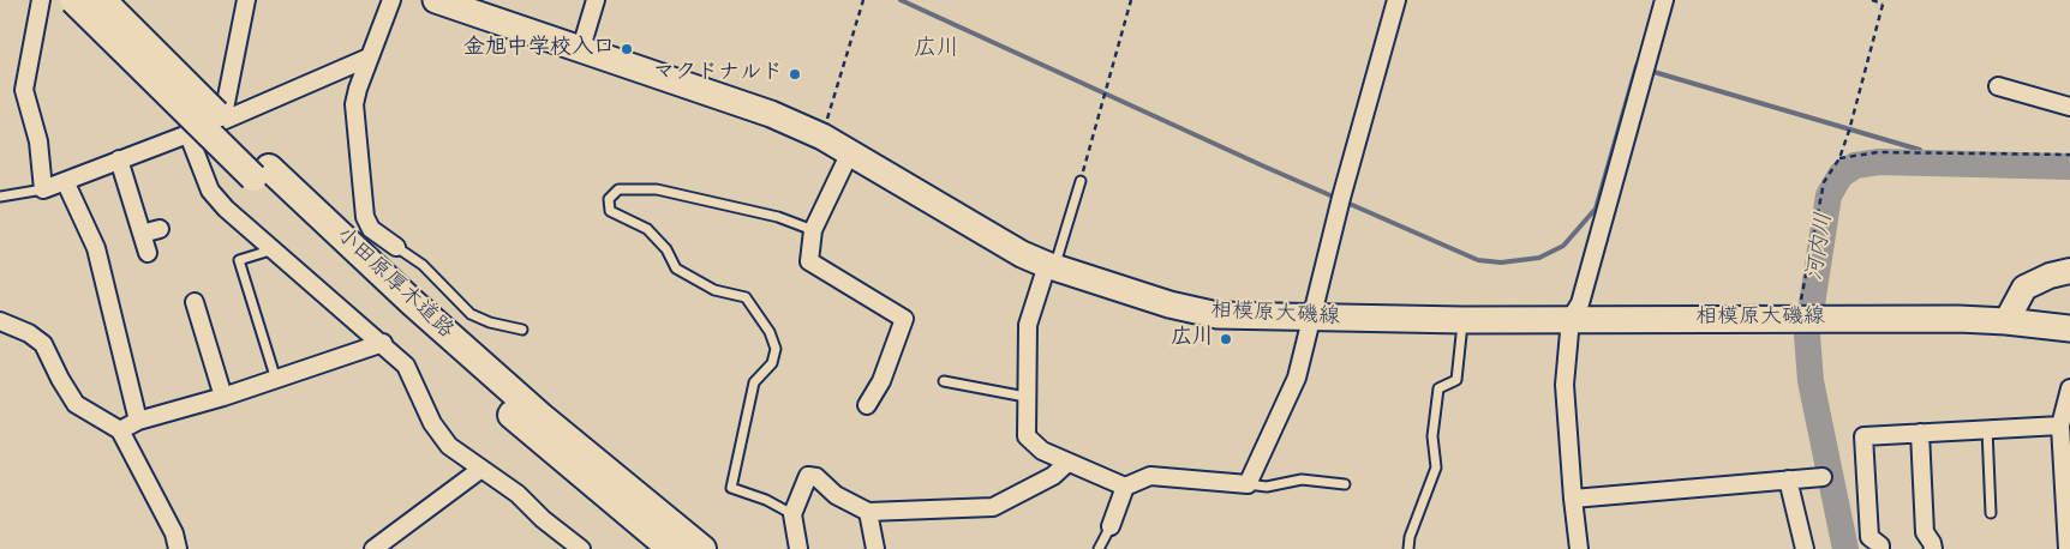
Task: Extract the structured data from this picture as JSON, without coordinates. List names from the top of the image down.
{
  "streets": {
    "highway": ["小田原厚木道路"],
    "main road": ["相模原大磯線"]
  },
  "districts": ["広川"],
  "water": ["河内川"],
  "places": ["金旭中学校入口", "マクドナルド", "広川"]
}
